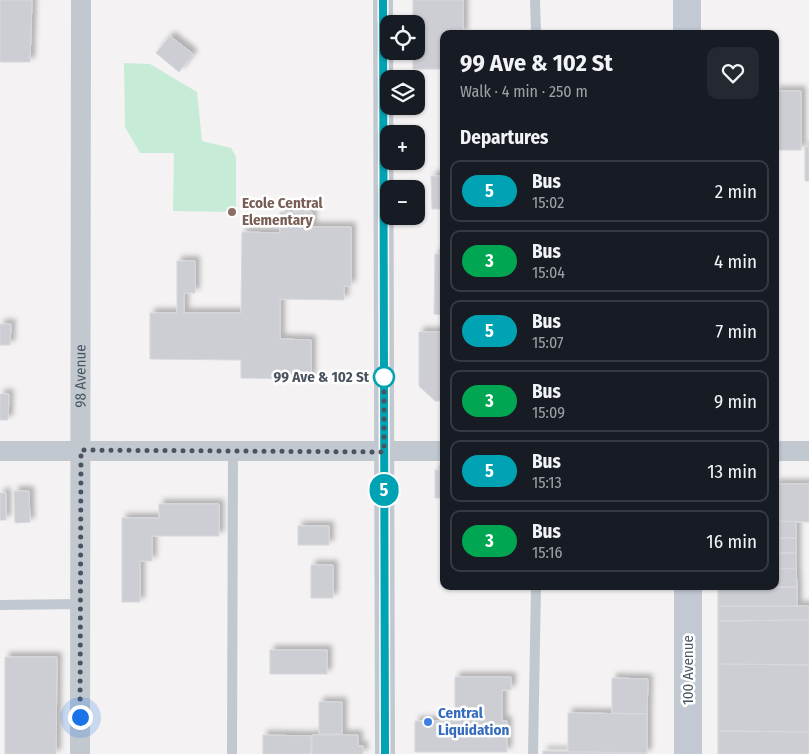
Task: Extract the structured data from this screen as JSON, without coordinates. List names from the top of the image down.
{
  "streets": {
    "main road": ["100 Avenue"],
    "street": ["98 Avenue"]
  },
  "places": ["Ecole Central Elementary", "99 Ave & 102 St", "Central Liquidation"],
  "lines": ["bus line 5"],
  "page": {
    "on_map": "5",
    "map_buttons": ["+", "−"],
    "heading": [
      ["99 Ave & 102 St", "Walk · 4 min · 250 m"],
      "Departures"
    ],
    "list": [
      {
        "mark": "5",
        "name": "Bus",
        "note": "15:02",
        "value": "2 min"
      },
      {
        "mark": "3",
        "name": "Bus",
        "note": "15:04",
        "value": "4 min"
      },
      {
        "mark": "5",
        "name": "Bus",
        "note": "15:07",
        "value": "7 min"
      },
      {
        "mark": "3",
        "name": "Bus",
        "note": "15:09",
        "value": "9 min"
      },
      {
        "mark": "5",
        "name": "Bus",
        "note": "15:13",
        "value": "13 min"
      },
      {
        "mark": "3",
        "name": "Bus",
        "note": "15:16",
        "value": "16 min"
      }
    ]
  }
}
